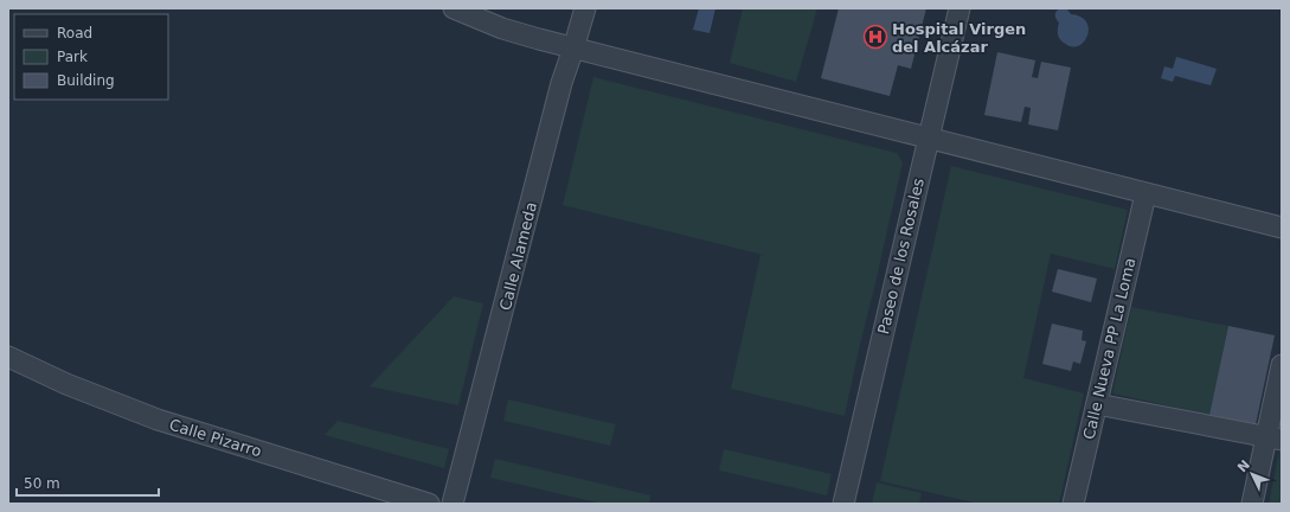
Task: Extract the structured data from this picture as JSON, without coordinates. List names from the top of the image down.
{
  "streets": {
    "street": [
      "Calle Alameda",
      "Paseo de los Rosales",
      "Calle Nueva PP La Loma",
      "Calle Pizarro"
    ]
  },
  "places": {
    "hospital": ["Hospital Virgen del Alcázar"]
  },
  "legend": ["Road", "Park", "Building"],
  "scale_bar": "50 m",
  "north": "top left"
}
